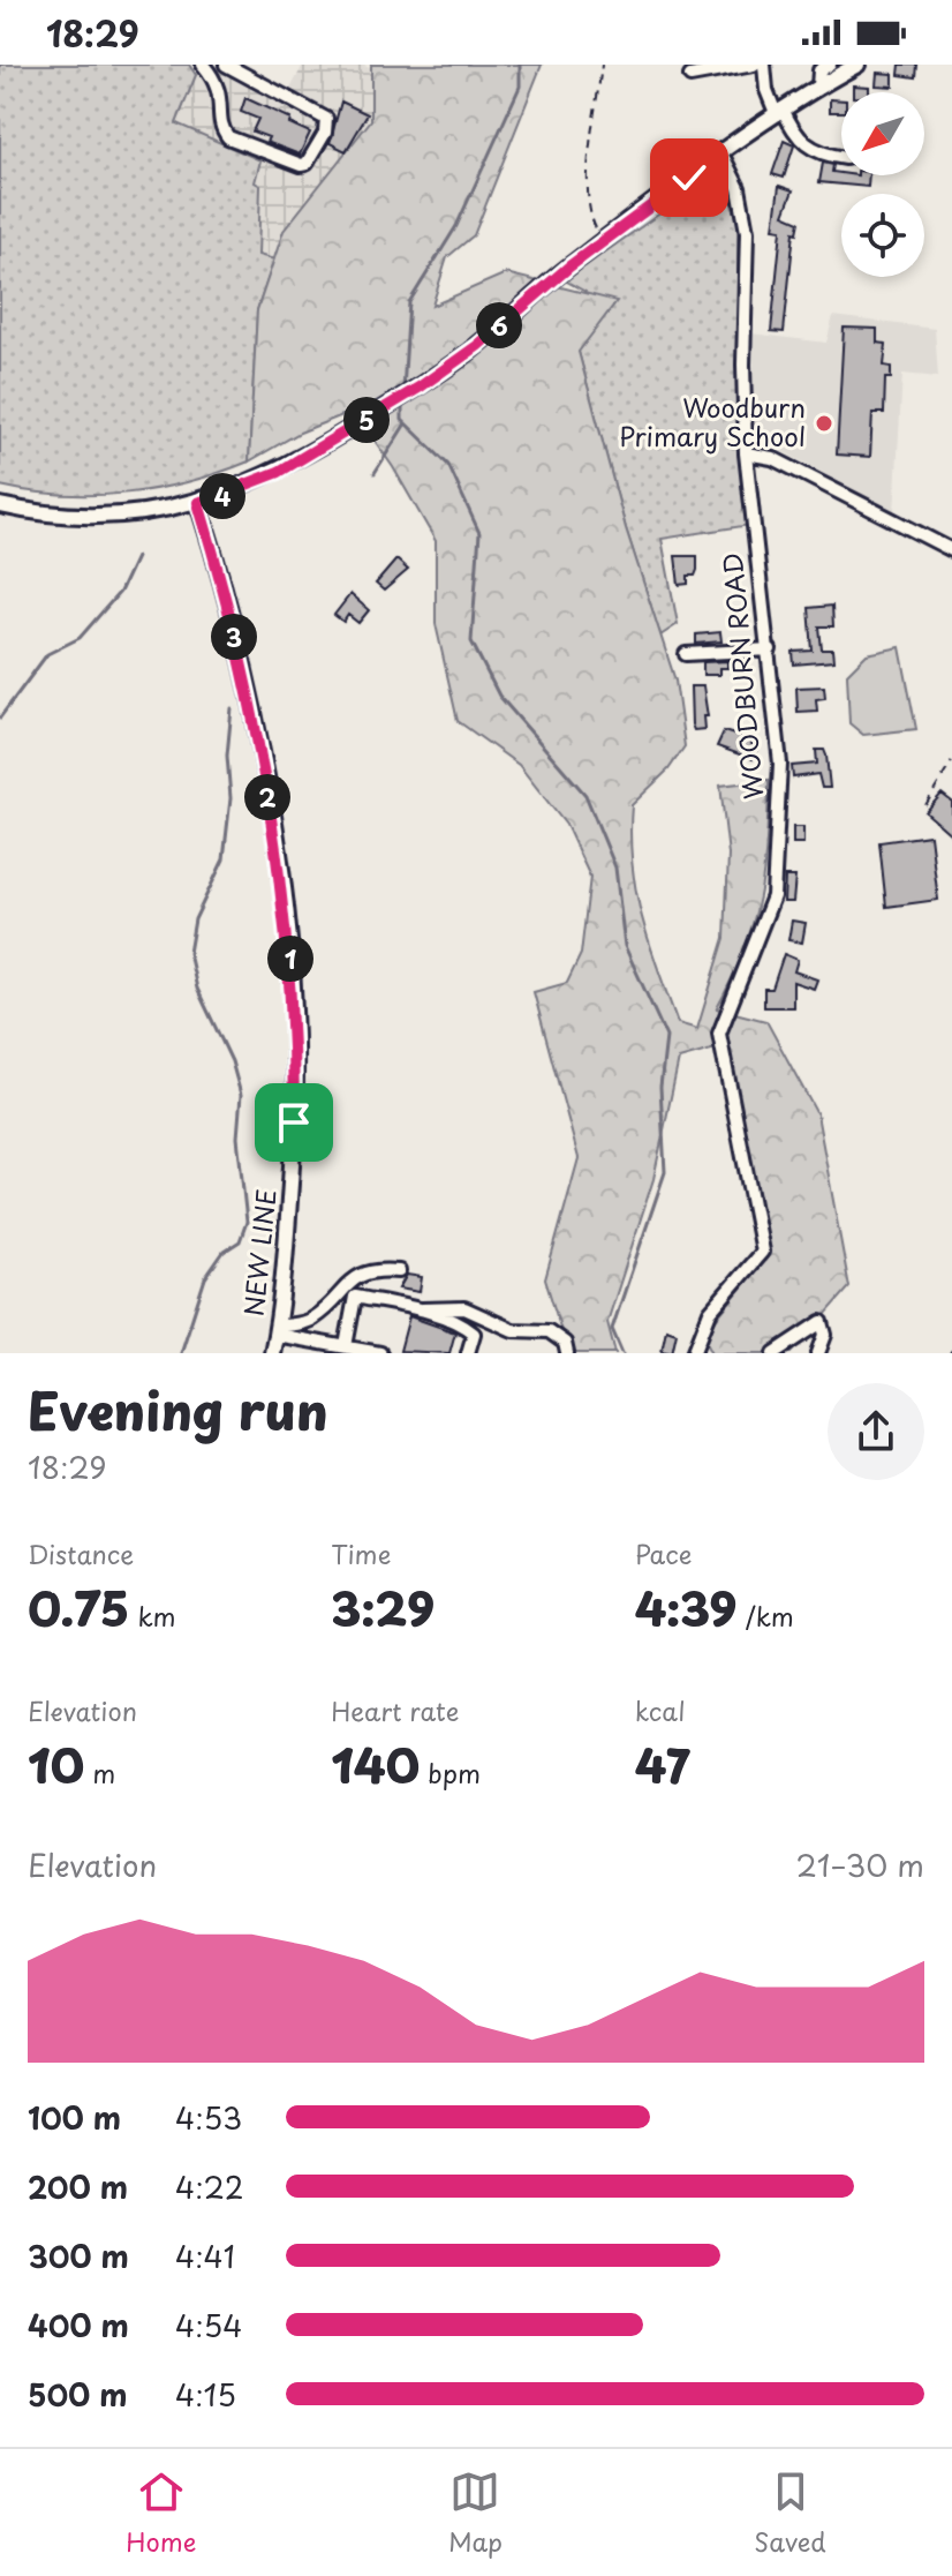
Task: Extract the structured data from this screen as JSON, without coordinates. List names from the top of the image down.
{
  "streets": {
    "main road": ["NEW LINE"],
    "street": ["WOODBURN ROAD"]
  },
  "places": ["Woodburn Primary School"],
  "north": "bottom left",
  "page": {
    "status": "18:29",
    "pins": [
      "6",
      "5",
      "4",
      "3",
      "2",
      "1"
    ],
    "heading": ["Evening run", "18:29"],
    "stats": [
      ["Distance", "0.75 km"],
      ["Time", "3:29"],
      ["Pace", "4:39 /km"],
      ["Elevation", "10 m"],
      ["Heart rate", "140 bpm"],
      ["kcal", "47"]
    ],
    "chart": ["Elevation", "21–30 m"],
    "list": [
      {
        "name": "100 m",
        "note": "4:53"
      },
      {
        "name": "200 m",
        "note": "4:22"
      },
      {
        "name": "300 m",
        "note": "4:41"
      },
      {
        "name": "400 m",
        "note": "4:54"
      },
      {
        "name": "500 m",
        "note": "4:15"
      }
    ],
    "tabs": ["Home", "Map", "Saved"]
  }
}
